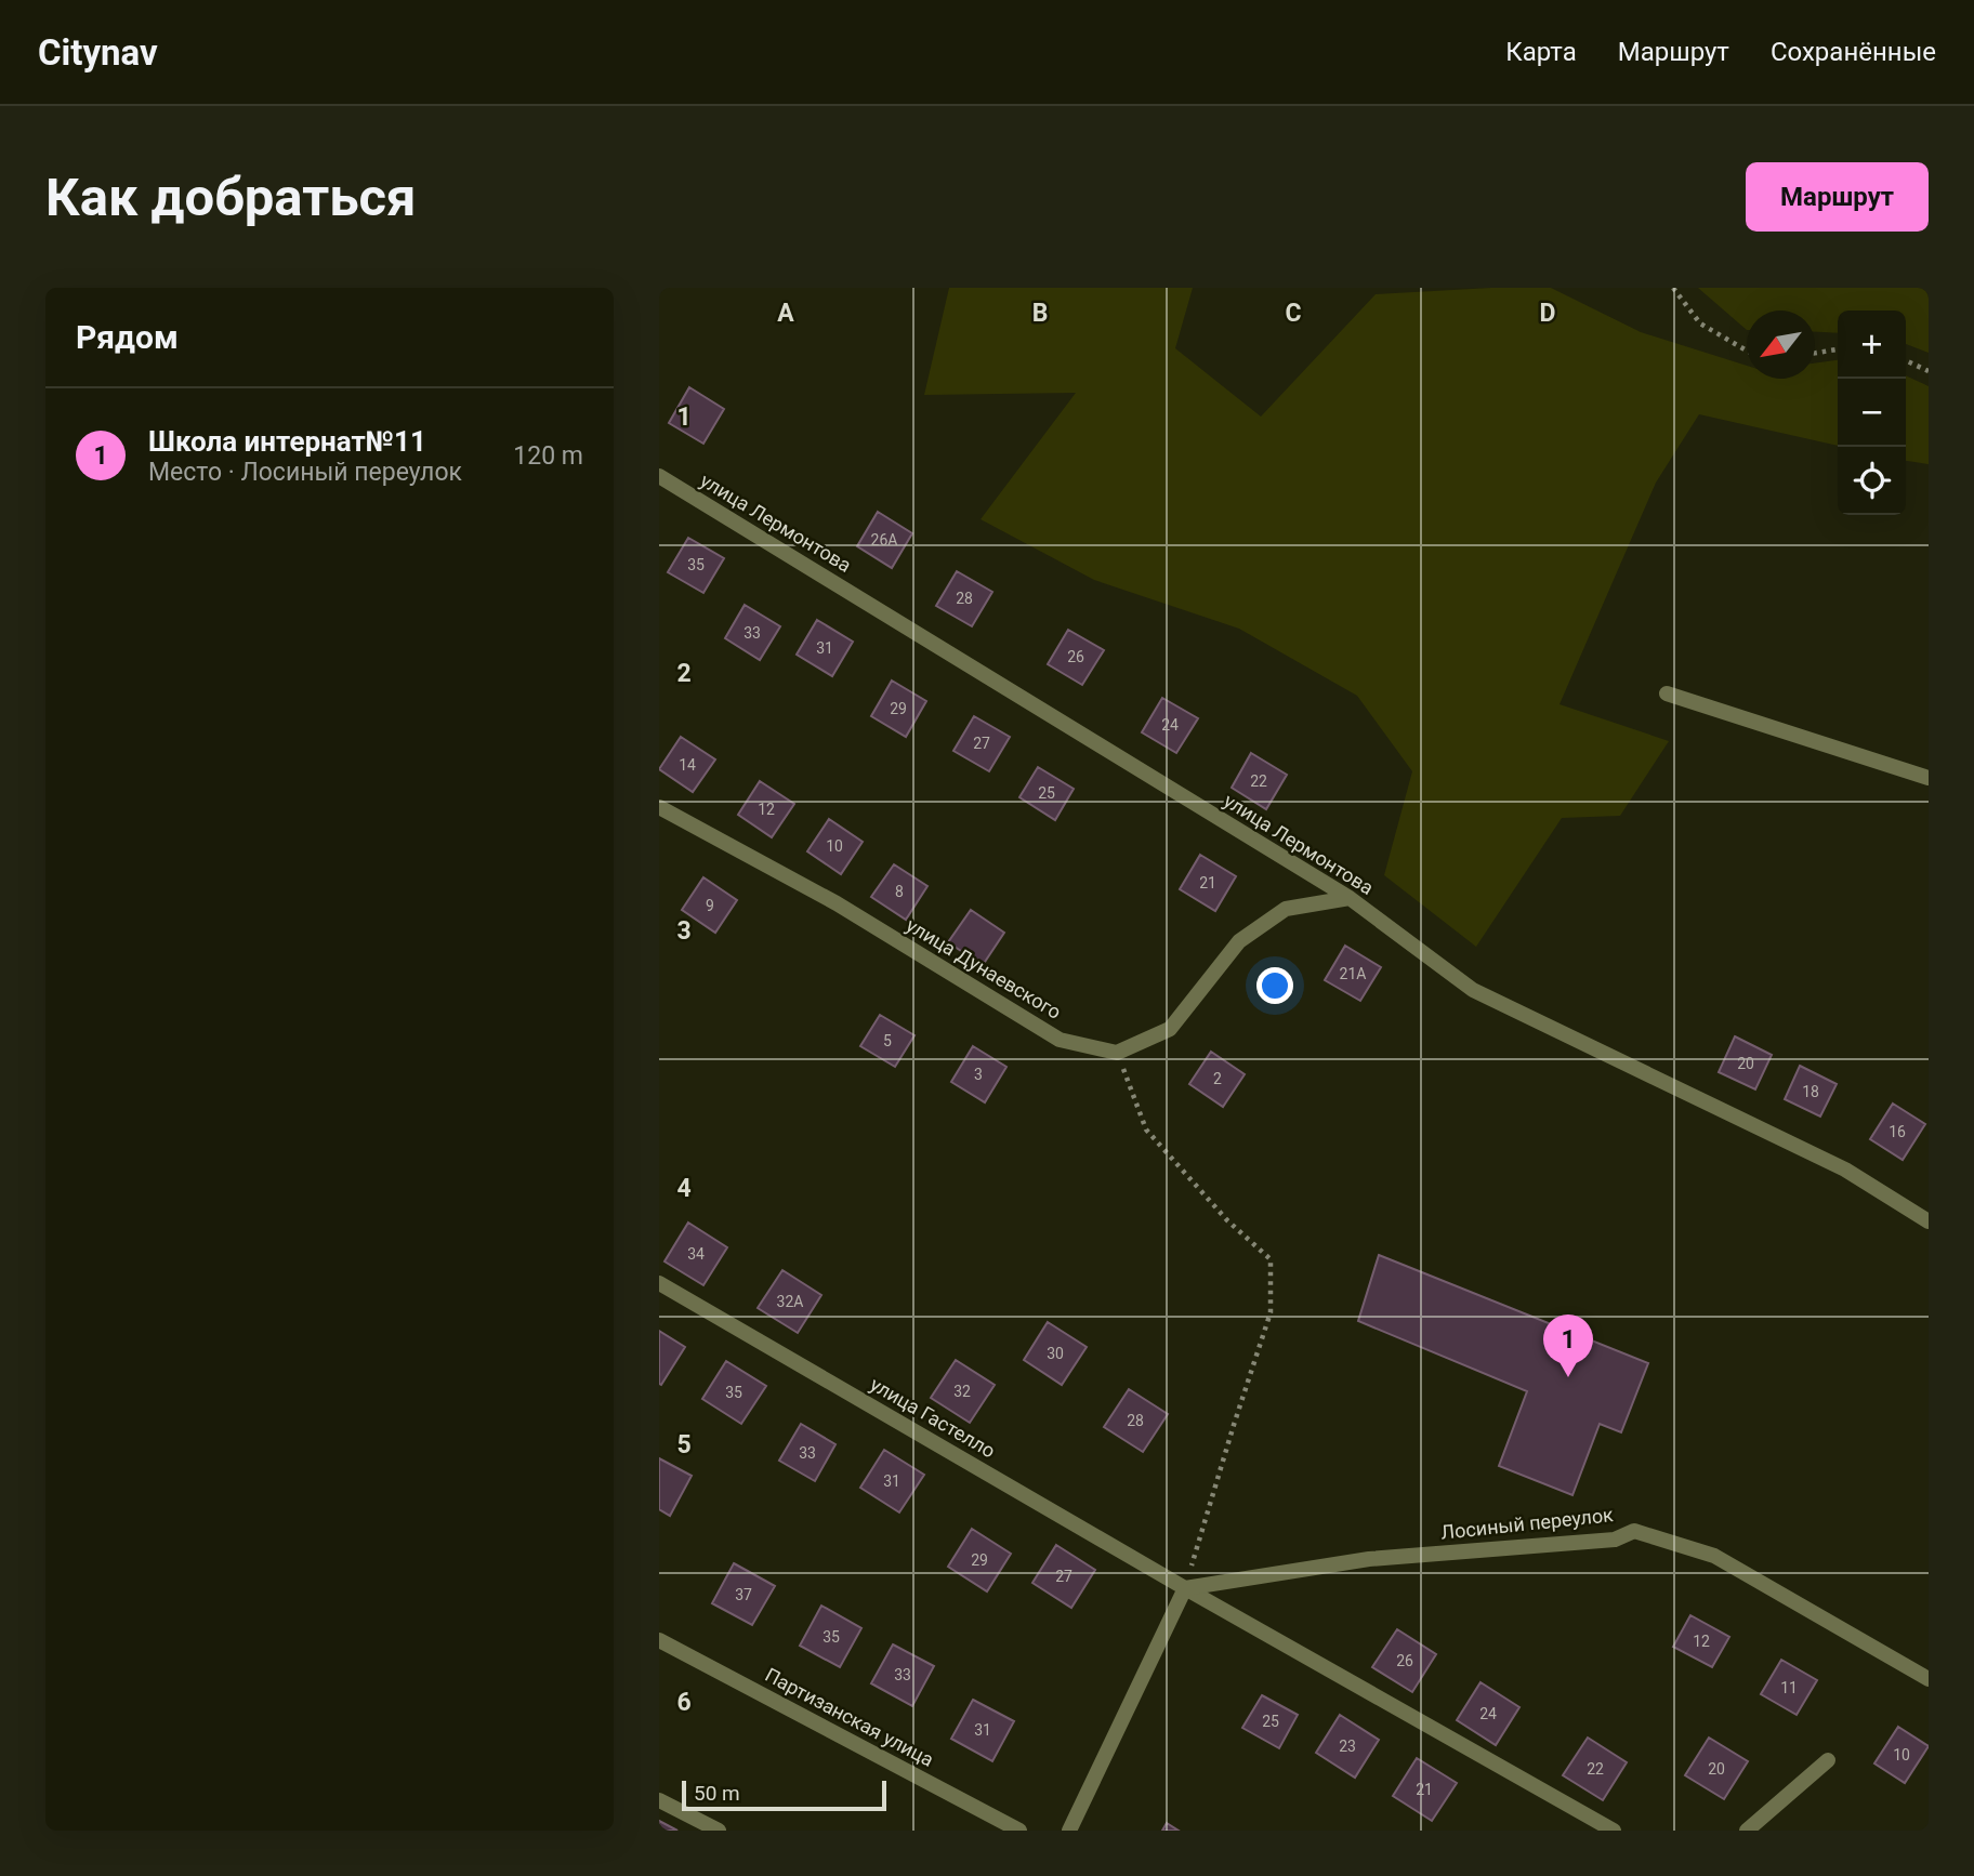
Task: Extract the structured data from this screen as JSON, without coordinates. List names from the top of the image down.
{
  "streets": {
    "street": [
      "улица Лермонтова",
      "улица Дунаевского",
      "улица Гастелло",
      "Лосиный переулок",
      "Партизанская улица"
    ]
  },
  "crossings": [
    ["улица Гастелло", "Лосиный переулок"]
  ],
  "house_numbers": [
    "26А",
    "35",
    "28",
    "33",
    "31",
    "26",
    "29",
    "24",
    "27",
    "14",
    "22",
    "25",
    "12",
    "10",
    "21",
    "8",
    "9",
    "21А",
    "5",
    "20",
    "3",
    "2",
    "18",
    "16",
    "34",
    "32А",
    "30",
    "32",
    "35",
    "28",
    "33",
    "31",
    "29",
    "27",
    "37",
    "35",
    "12",
    "26",
    "33",
    "11",
    "24",
    "25",
    "31",
    "23",
    "10",
    "22",
    "20",
    "21"
  ],
  "scale_bar": "50 m",
  "north": "bottom left",
  "page": {
    "header": "Citynav",
    "nav": ["Карта", "Маршрут", "Сохранённые"],
    "buttons": "Маршрут",
    "title": "Как добраться",
    "heading": "Рядом",
    "map_buttons": ["+", "−"],
    "list": [
      {
        "mark": "1",
        "name": "Школа интернат№11",
        "note": "Место · Лосиный переулок",
        "value": "120 m"
      }
    ],
    "pins": "1",
    "scale": "50 m"
  },
  "grid": {
    "columns": [
      "A",
      "B",
      "C",
      "D"
    ],
    "rows": [
      "1",
      "2",
      "3",
      "4",
      "5",
      "6"
    ]
  }
}
